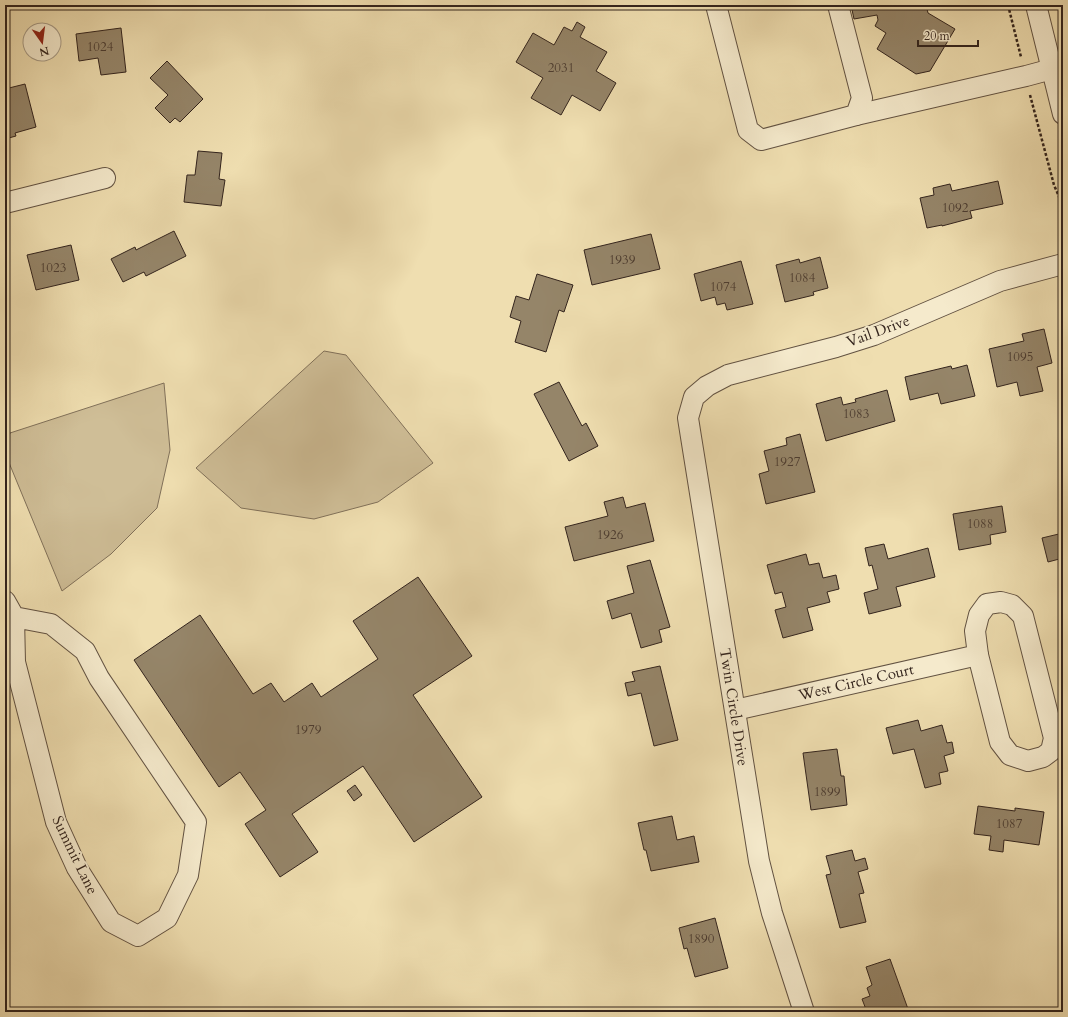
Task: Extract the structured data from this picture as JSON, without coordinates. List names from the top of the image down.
{
  "streets": {
    "street": [
      "Vail Drive",
      "West Circle Court",
      "Twin Circle Drive",
      "Summit Lane"
    ]
  },
  "crossings": [
    ["Vail Drive", "Twin Circle Drive"],
    ["West Circle Court", "Twin Circle Drive"]
  ],
  "house_numbers": [
    "1024",
    "2031",
    "1092",
    "1939",
    "1023",
    "1084",
    "1074",
    "1095",
    "1083",
    "1927",
    "1088",
    "1926",
    "1979",
    "1899",
    "1087",
    "1890"
  ],
  "scale_bar": "20 m",
  "north": "bottom"
}
